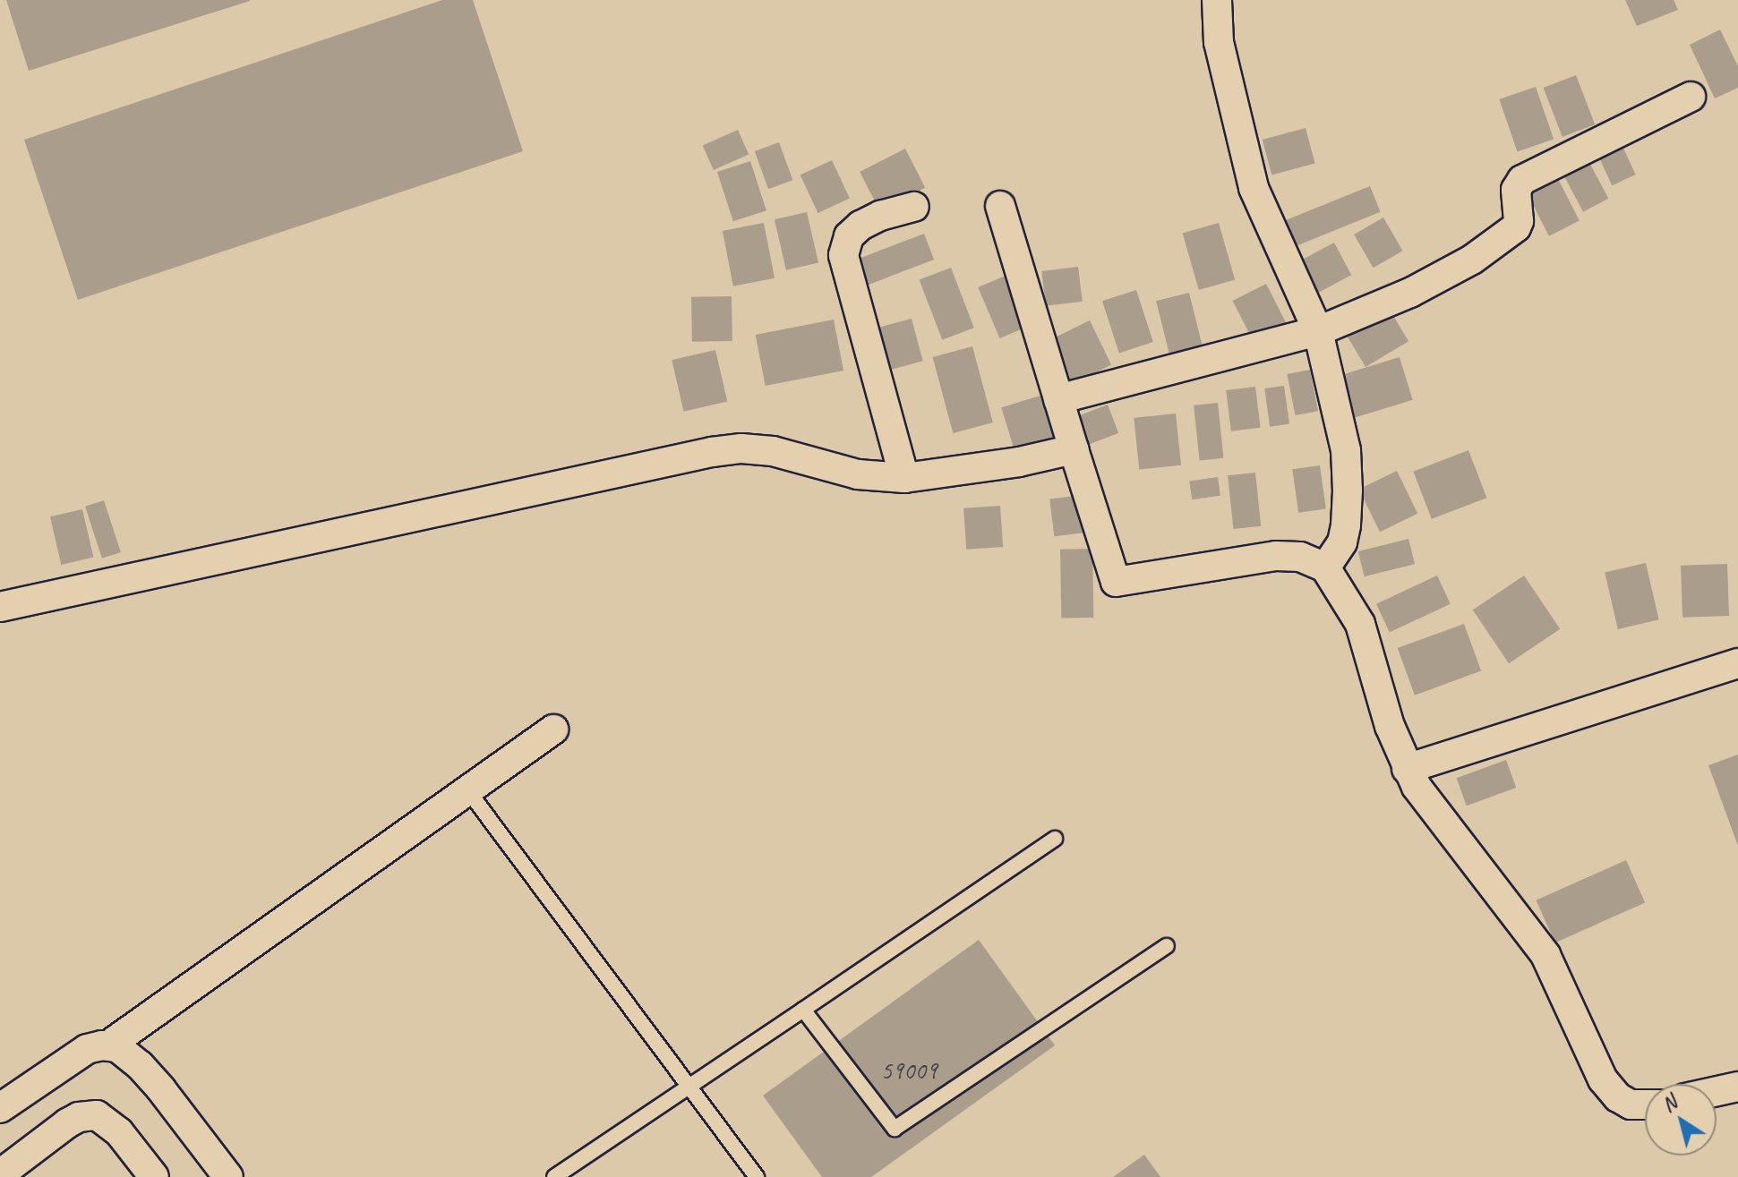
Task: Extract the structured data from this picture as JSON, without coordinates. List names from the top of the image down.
{
  "house_numbers": ["59009"],
  "north": "top left"
}
